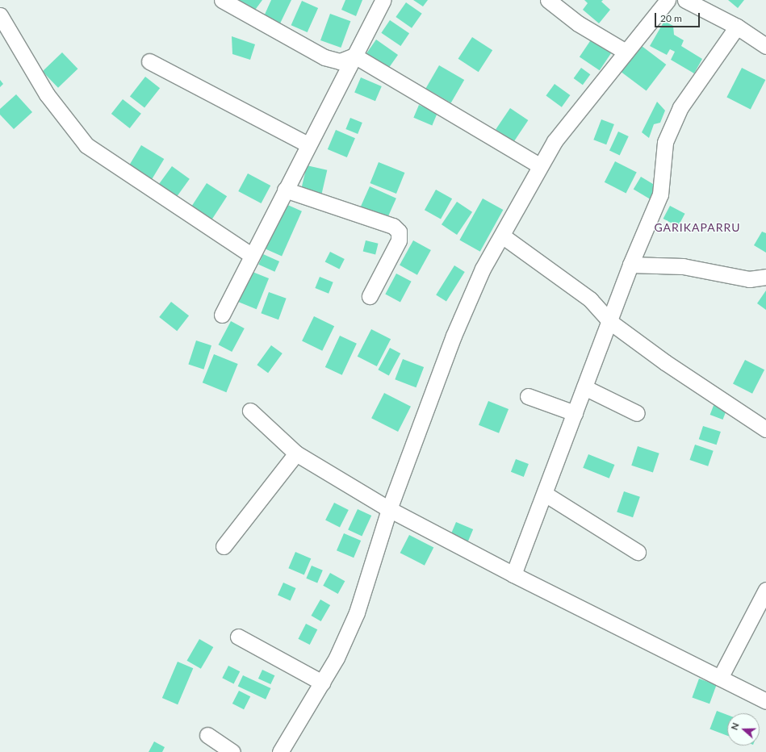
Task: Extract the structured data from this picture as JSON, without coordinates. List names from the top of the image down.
{
  "districts": ["GARIKAPARRU"],
  "scale_bar": "20 m",
  "north": "left"
}
